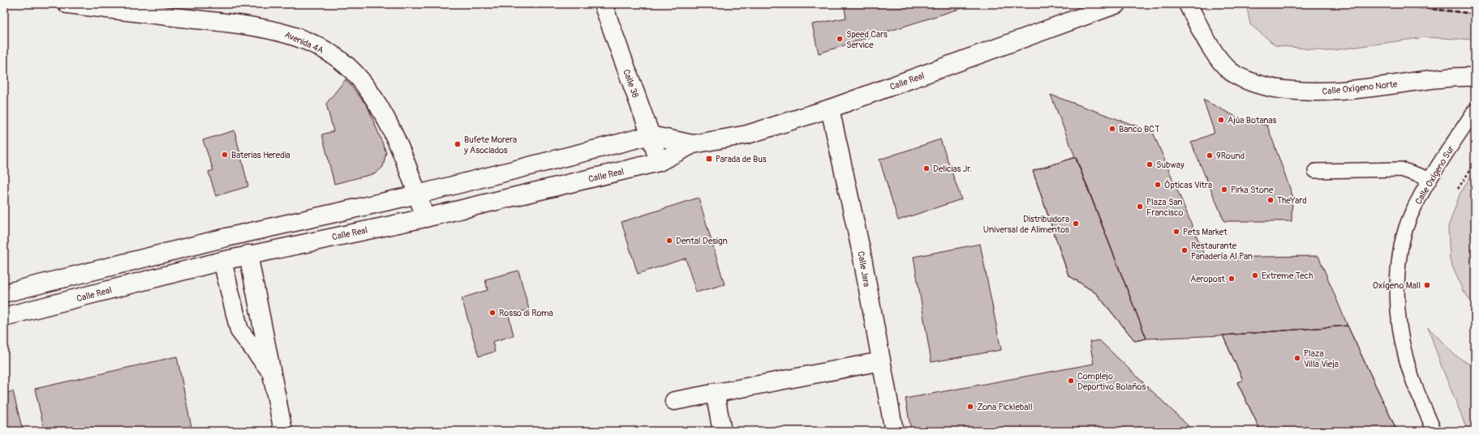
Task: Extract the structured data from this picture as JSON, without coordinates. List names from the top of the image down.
{
  "streets": {
    "main road": [
      "Avenida 4A",
      "Calle Real",
      "Calle 38",
      "Calle Oxígeno Norte",
      "Calle Jara"
    ],
    "lane": ["Calle Oxígeno Sur"]
  },
  "crossings": [
    ["Avenida 4A", "Calle Real"],
    ["Calle Real", "Calle 38"],
    ["Calle Real", "Calle Jara"]
  ],
  "places": {
    "other": [
      "Speed Cars Service",
      "Ajúa Botanas",
      "Banco BCT",
      "Bufete Morera y Asociados",
      "Baterias Heredia",
      "9Round",
      "Subway",
      "Delicias Jr.",
      "Ópticas Vitra",
      "Pirka Stone",
      "TheYard",
      "Plaza San Francisco",
      "Distribuidora Universal de Alimentos",
      "Pets Market",
      "Dental Design",
      "Restaurante Panadería Al Pan",
      "Extreme Tech",
      "Aeropost",
      "Oxígeno Mall",
      "Rosso di Roma",
      "Plaza Villa Vieja",
      "Complejo Deportivo Bolaños",
      "Zona Pickleball"
    ],
    "transit": ["Parada de Bus"]
  }
}
